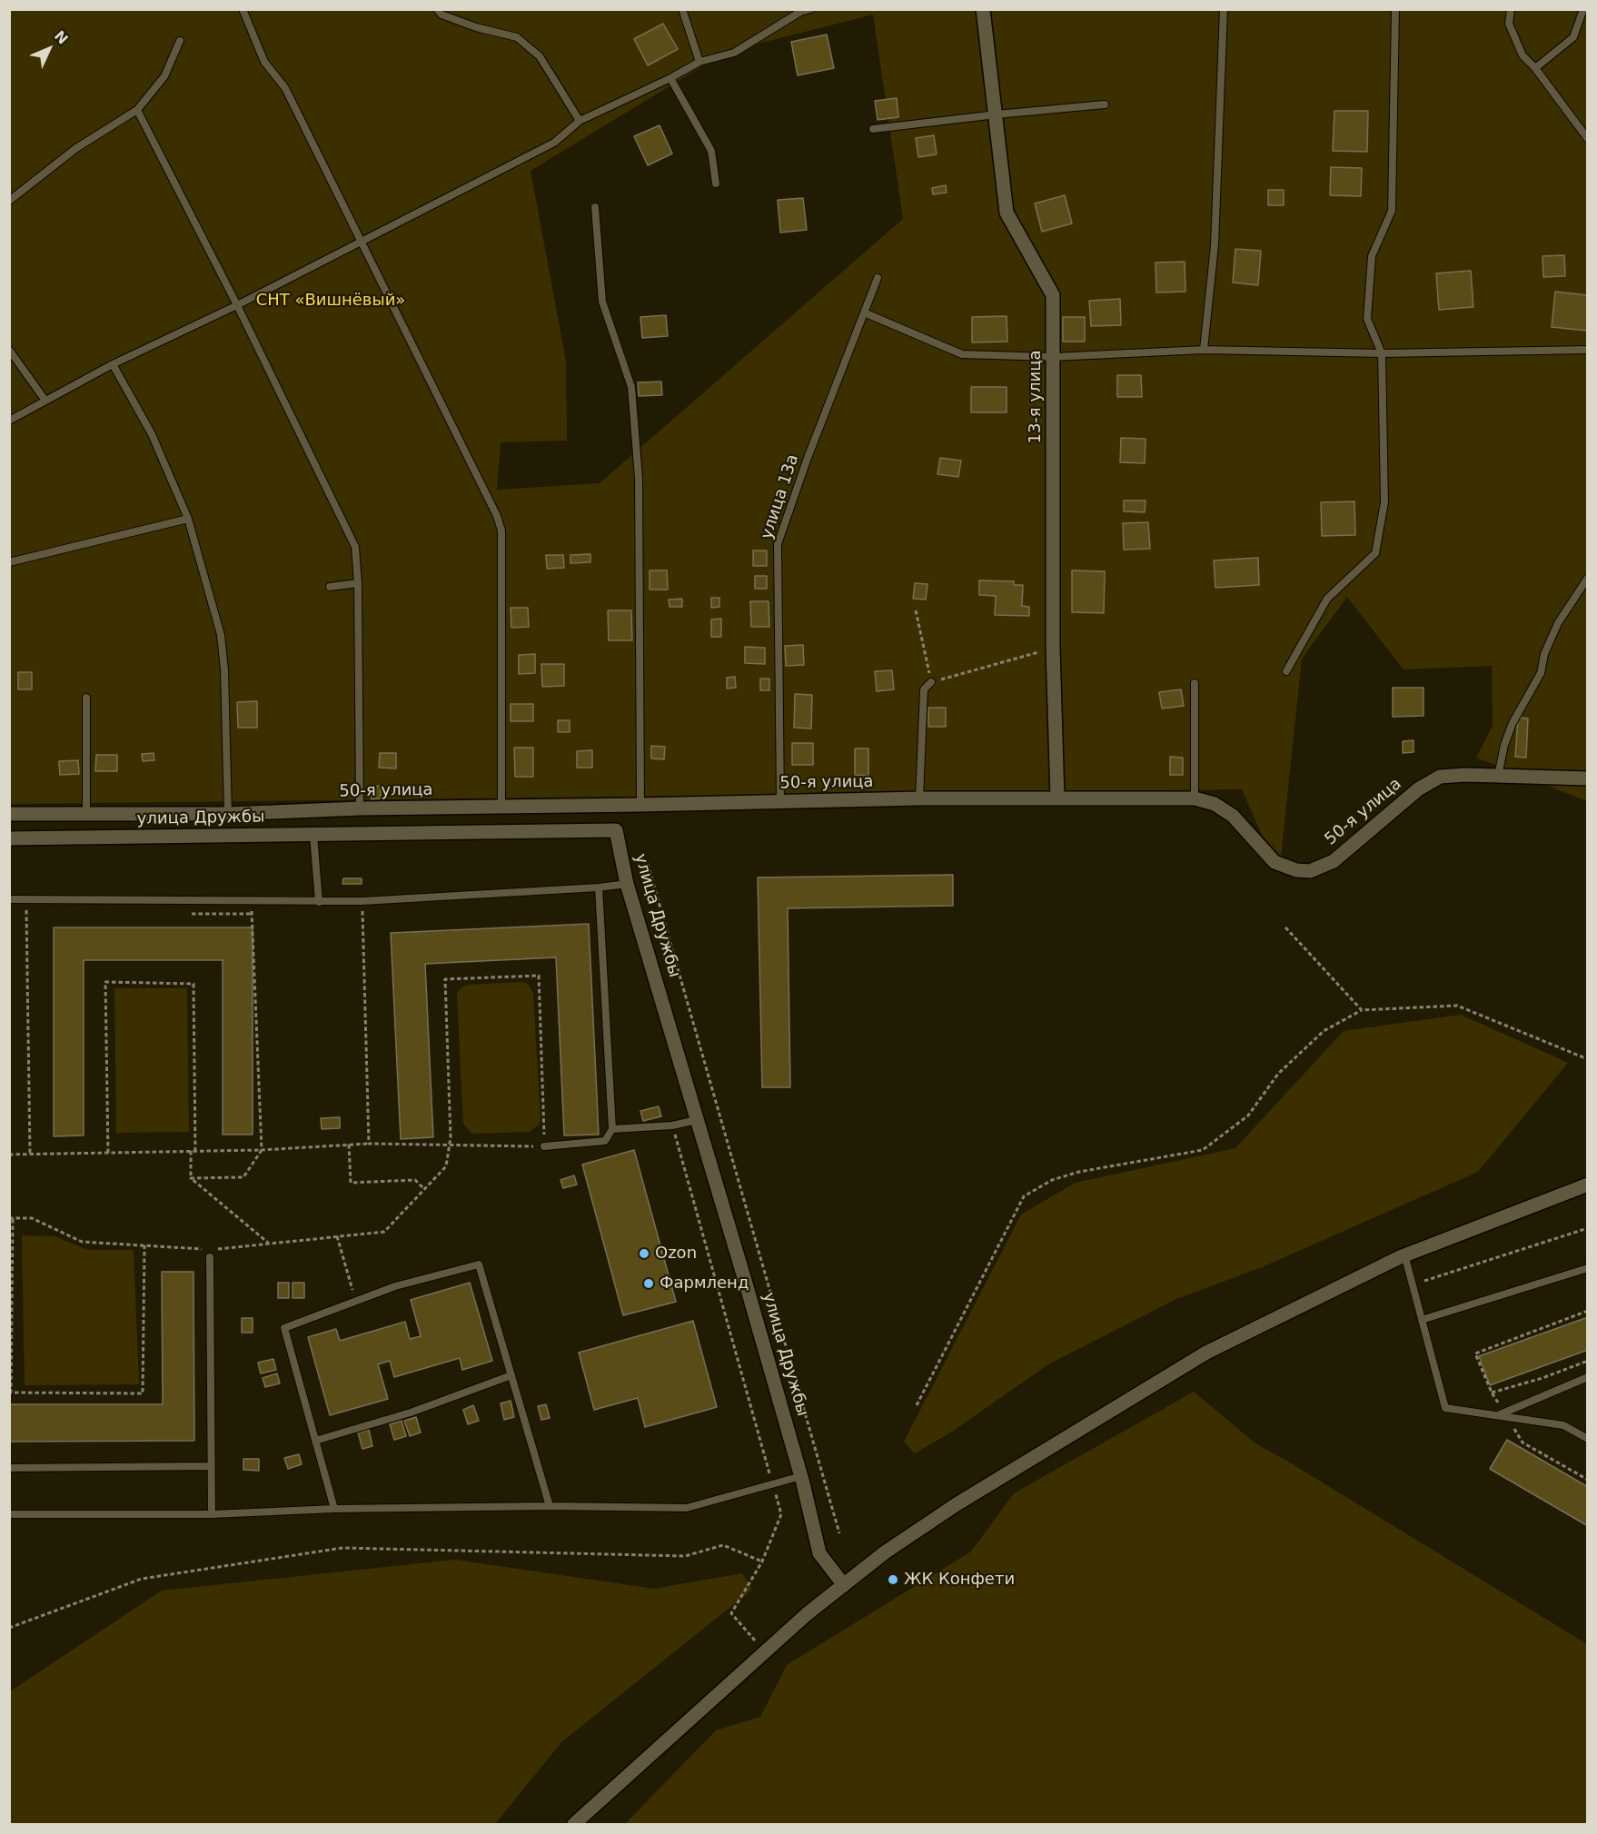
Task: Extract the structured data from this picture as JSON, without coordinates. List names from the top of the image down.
{
  "streets": {
    "street": ["13-я улица", "50-я улица", "улица Дружбы"],
    "lane": ["улица 13а"]
  },
  "crossings": [
    ["13-я улица", "50-я улица"],
    ["улица 13а", "50-я улица"]
  ],
  "parks": ["СНТ «Вишнёвый»"],
  "places": ["Ozon", "Фармленд", "ЖК Конфети"],
  "north": "top right"
}
